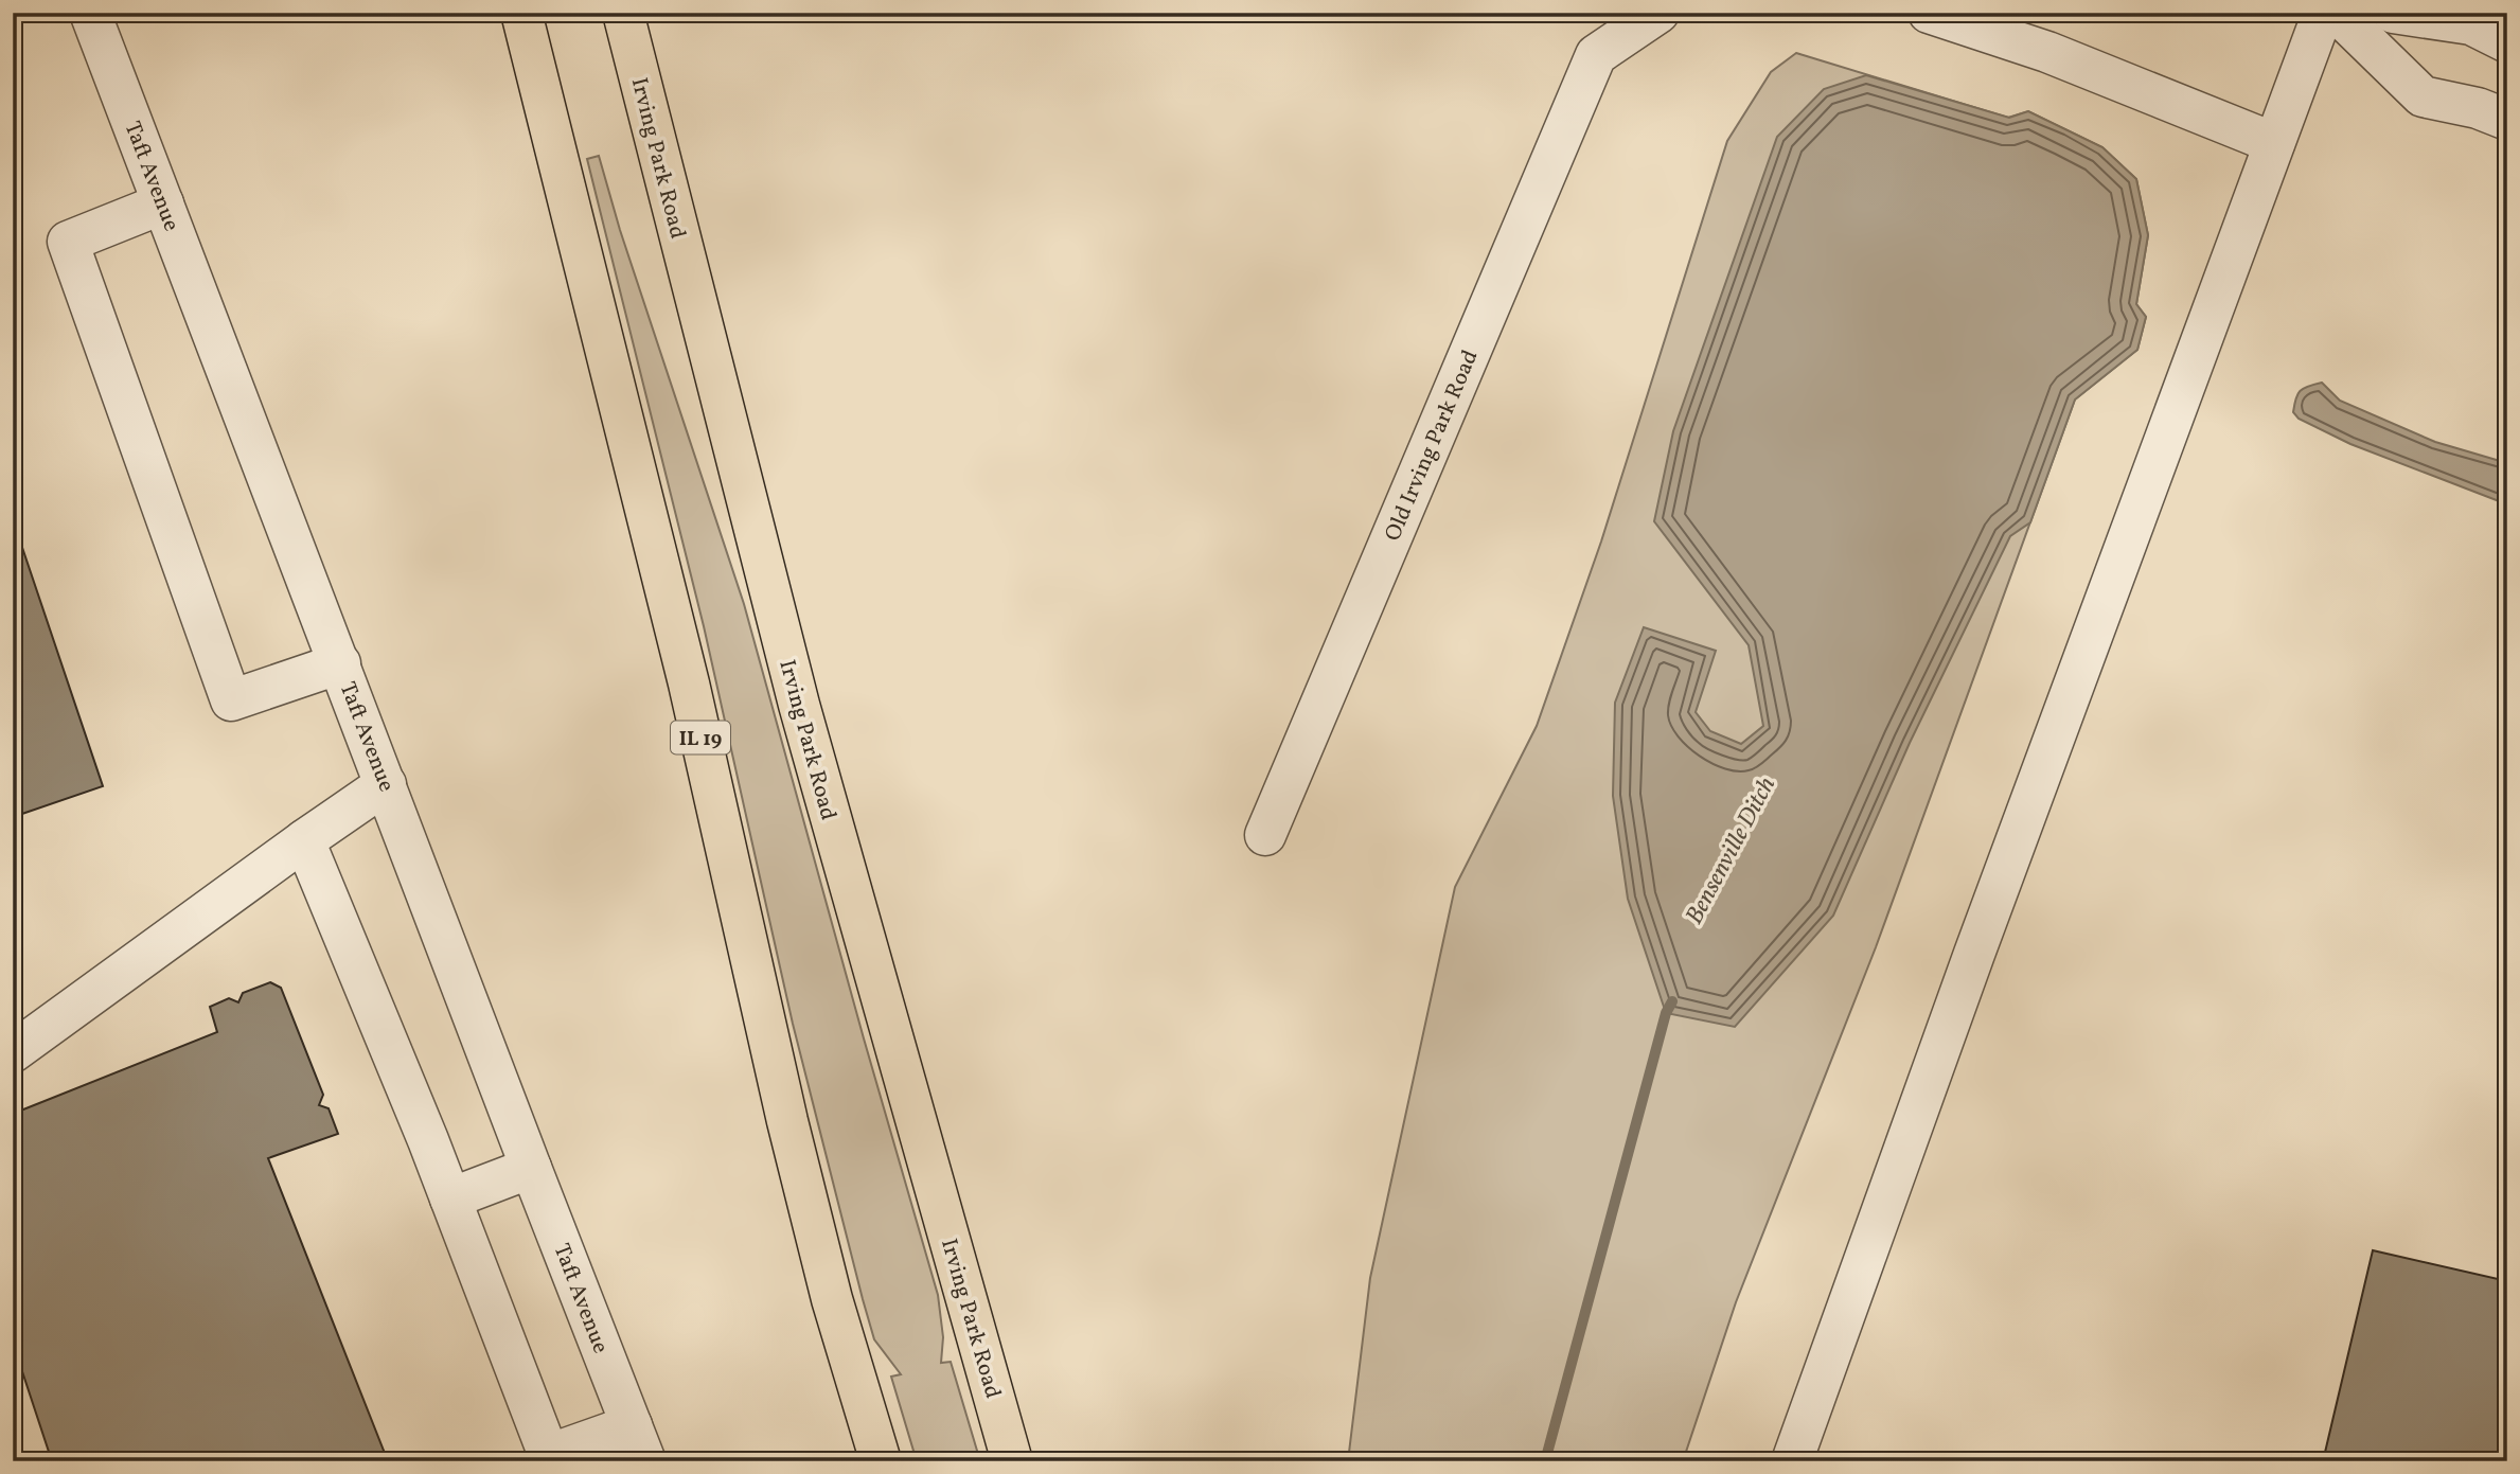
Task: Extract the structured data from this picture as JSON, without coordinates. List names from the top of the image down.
{
  "streets": {
    "main road": ["Irving Park Road", "IL 19"],
    "street": ["Taft Avenue", "Old Irving Park Road"]
  },
  "water": ["Bensenville Ditch"]
}
